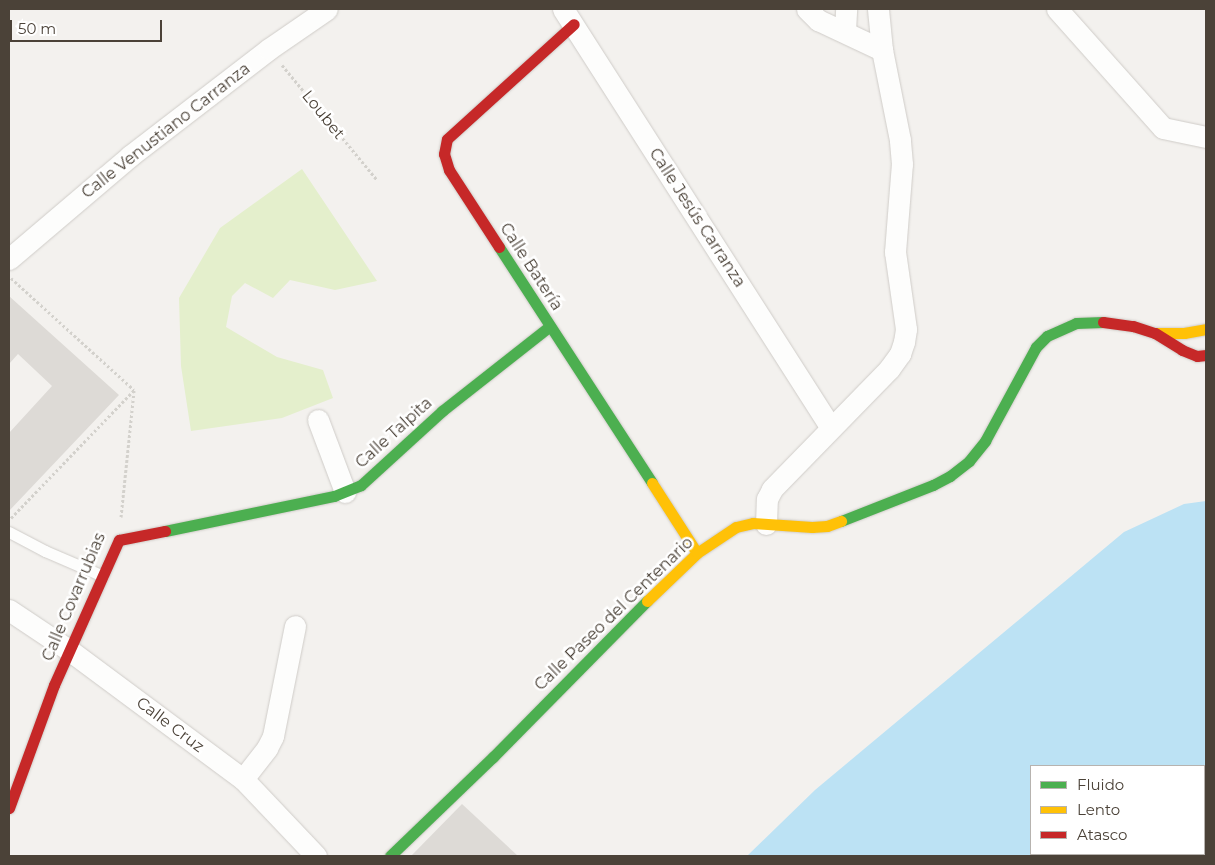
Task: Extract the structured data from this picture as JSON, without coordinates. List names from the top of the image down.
{
  "streets": {
    "street": [
      "Calle Venustiano Carranza",
      "Calle Jesús Carranza",
      "Calle Batería",
      "Calle Talpita",
      "Calle Covarrubias",
      "Calle Paseo del Centenario",
      "Calle Cruz"
    ],
    "path": ["Loubet"]
  },
  "crossings": [
    ["Loubet", "Calle Venustiano Carranza"],
    ["Calle Jesús Carranza", "Calle Batería"],
    ["Calle Batería", "Calle Talpita"],
    ["Calle Batería", "Calle Paseo del Centenario"],
    ["Calle Talpita", "Calle Covarrubias"],
    ["Calle Covarrubias", "Calle Cruz"]
  ],
  "legend": ["Fluido", "Lento", "Atasco"],
  "scale_bar": "50 m"
}
